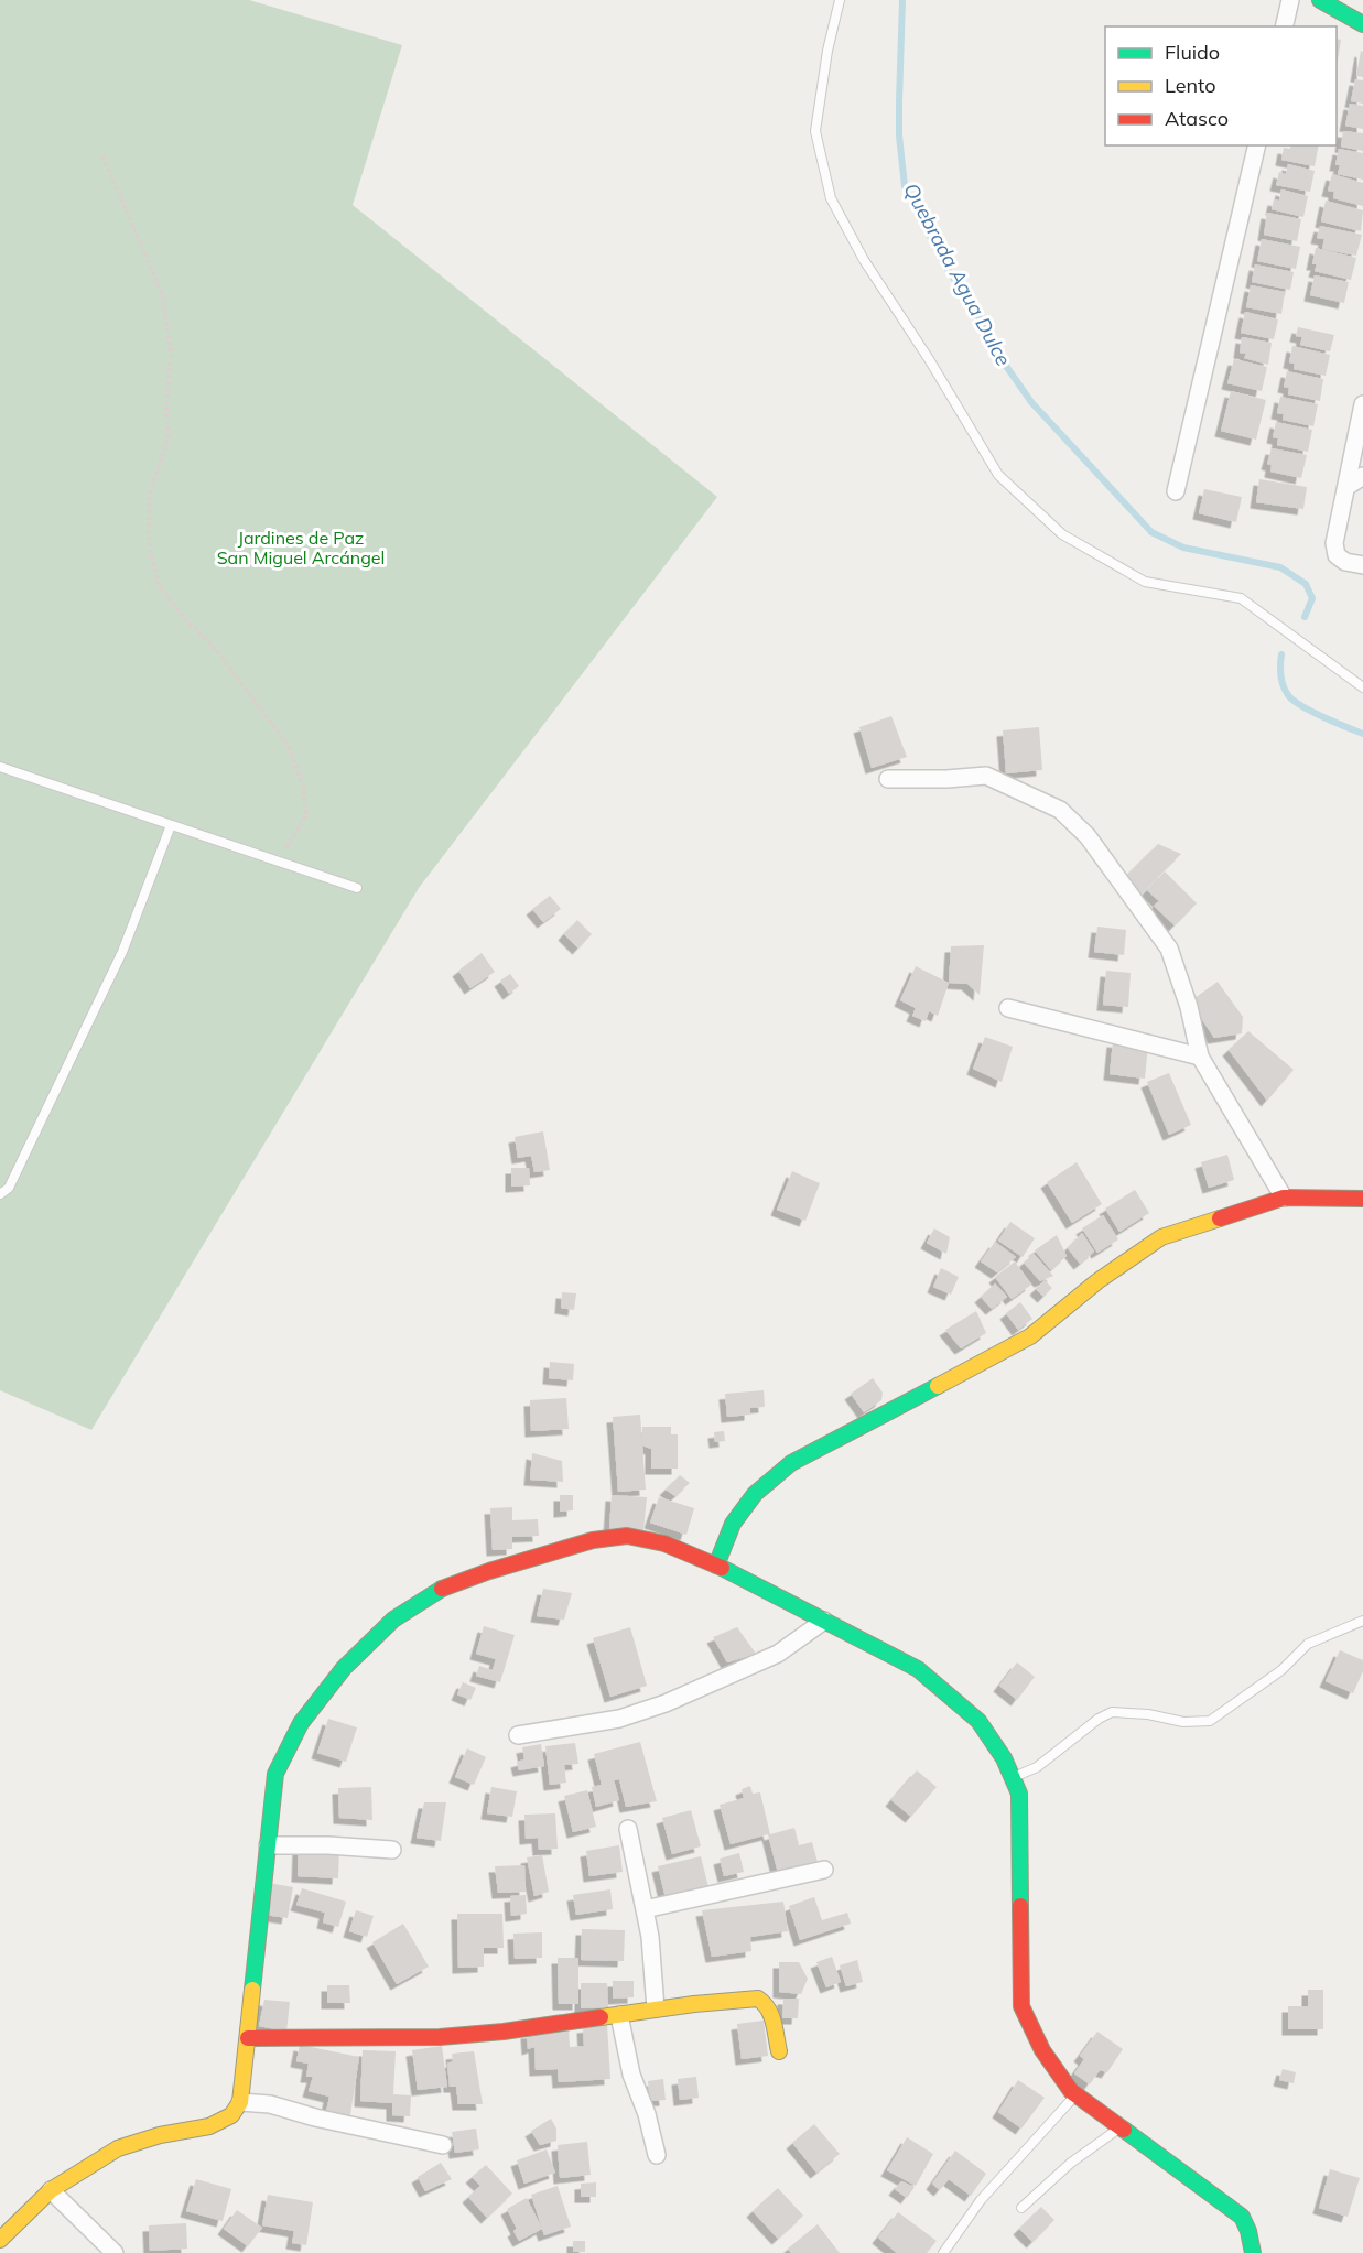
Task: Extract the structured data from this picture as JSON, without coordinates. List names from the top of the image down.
{
  "water": ["Quebrada Agua Dulce"],
  "parks": ["Jardines de Paz San Miguel Arcángel"],
  "legend": ["Fluido", "Lento", "Atasco"]
}
